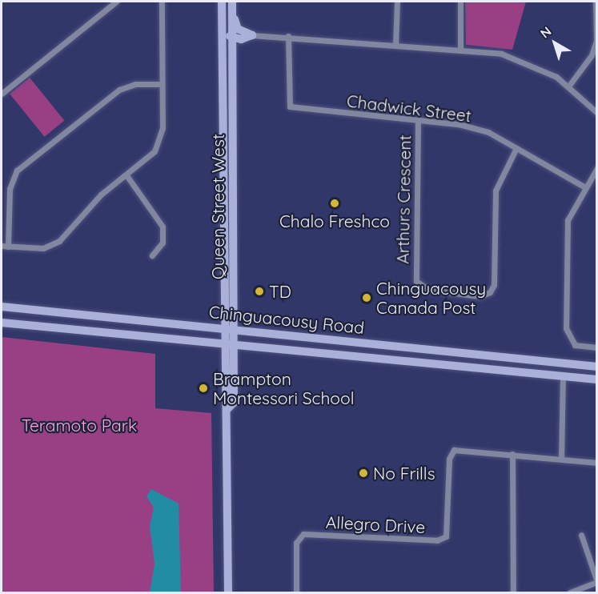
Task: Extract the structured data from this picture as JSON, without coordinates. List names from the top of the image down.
{
  "streets": {
    "main road": ["Queen Street West", "Chinguacousy Road"],
    "street": ["Chadwick Street", "Arthurs Crescent", "Allegro Drive"]
  },
  "crossings": [
    ["Chadwick Street", "Arthurs Crescent"],
    ["Queen Street West", "Chinguacousy Road"]
  ],
  "parks": ["Teramoto Park"],
  "places": [
    "Chalo Freshco",
    "TD",
    "Chinguacousy Canada Post",
    "Brampton Montessori School",
    "No Frills"
  ],
  "north": "top left"
}
